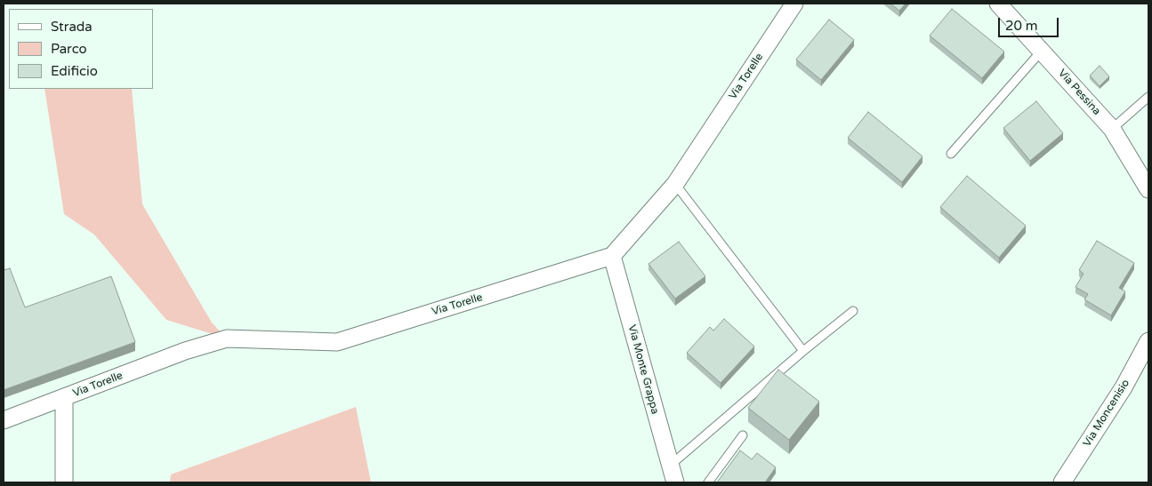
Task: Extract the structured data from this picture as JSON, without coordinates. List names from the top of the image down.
{
  "streets": {
    "street": [
      "Via Torelle",
      "Via Pessina",
      "Via Monte Grappa",
      "Via Moncenisio"
    ]
  },
  "crossings": [
    ["Via Torelle", "Via Monte Grappa"]
  ],
  "legend": ["Strada", "Parco", "Edificio"],
  "scale_bar": "20 m"
}
